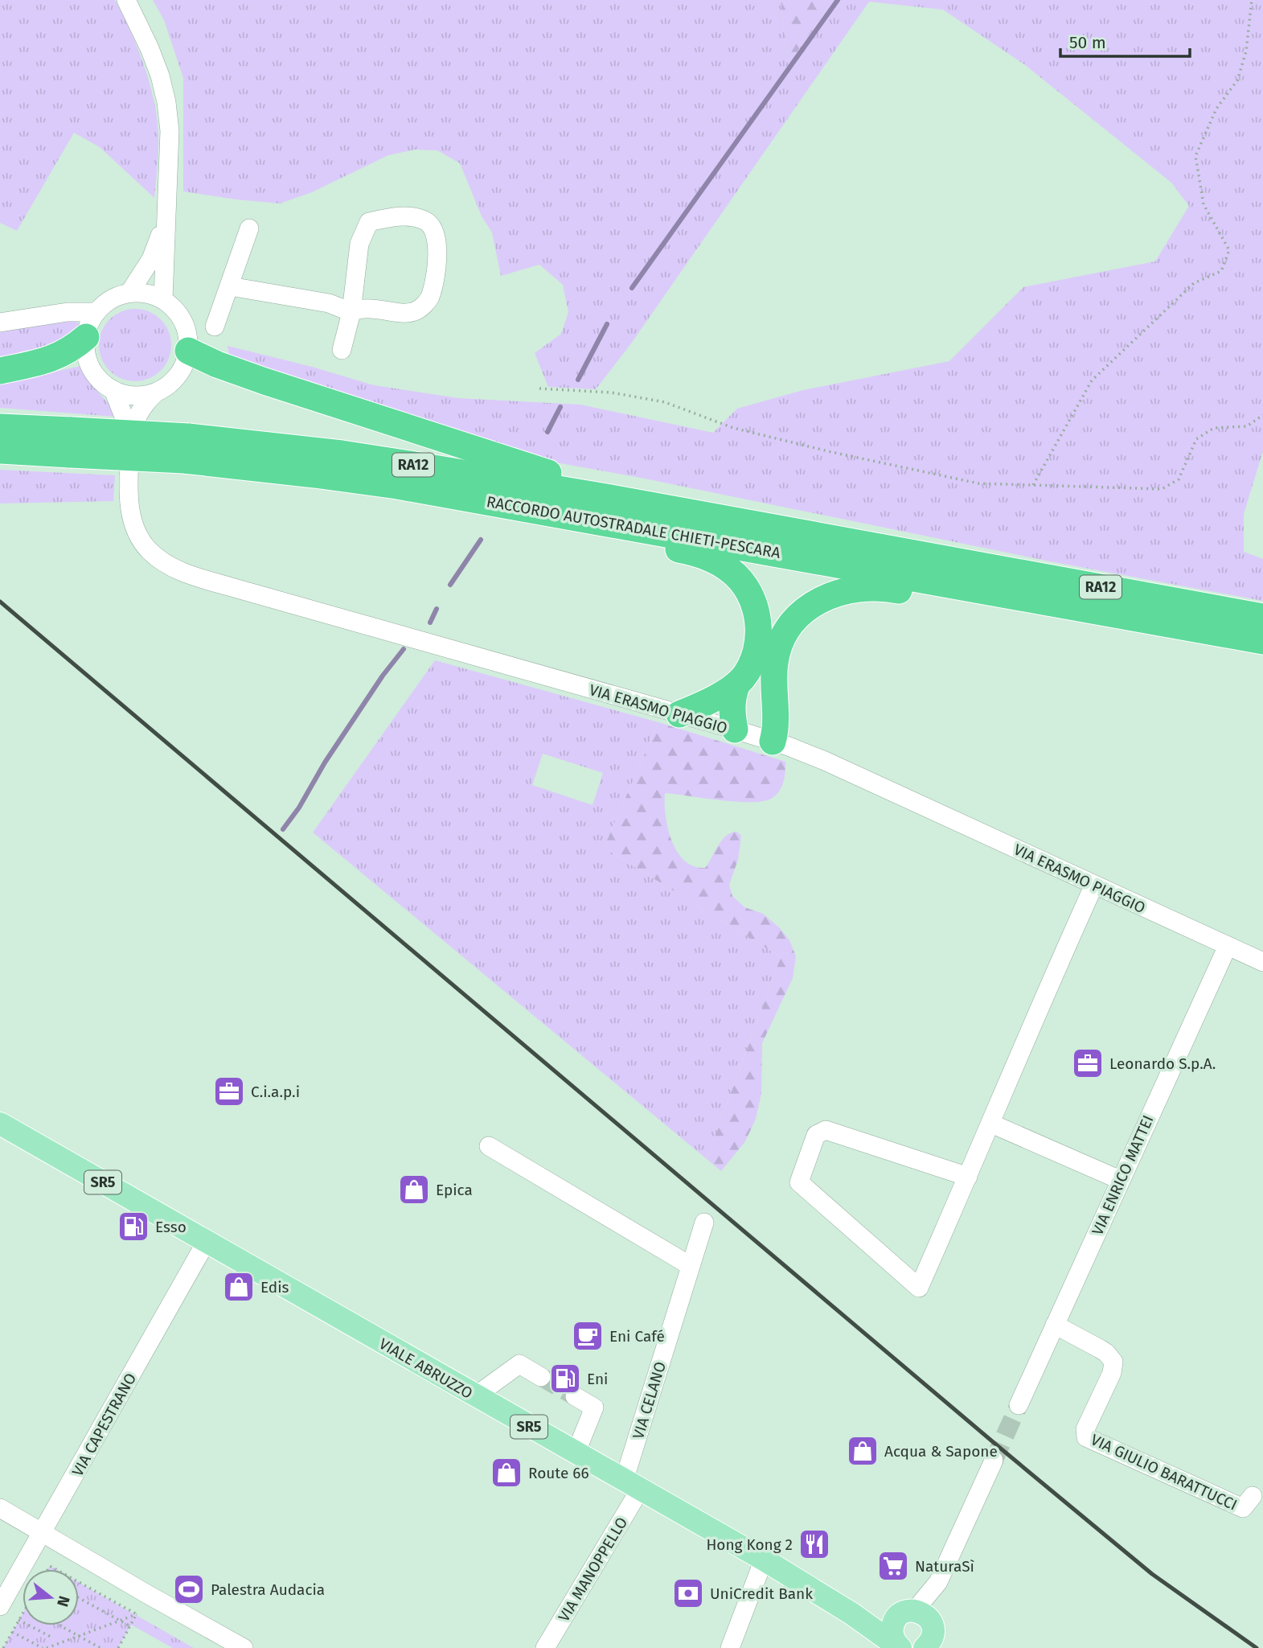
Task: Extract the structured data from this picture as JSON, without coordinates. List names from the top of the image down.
{
  "streets": {
    "highway": ["RA12", "RACCORDO AUTOSTRADALE CHIETI-PESCARA"],
    "main road": ["SR5", "VIALE ABRUZZO"],
    "street": [
      "VIA ERASMO PIAGGIO",
      "VIA ENRICO MATTEI",
      "VIA CELANO",
      "VIA CAPESTRANO",
      "VIA GIULIO BARATTUCCI",
      "VIA MANOPPELLO"
    ]
  },
  "crossings": [
    ["VIA ERASMO PIAGGIO", "VIA ENRICO MATTEI"],
    ["VIA ENRICO MATTEI", "VIA GIULIO BARATTUCCI"],
    ["SR5", "VIALE ABRUZZO"],
    ["VIALE ABRUZZO", "VIA CELANO"],
    ["VIALE ABRUZZO", "VIA CAPESTRANO"],
    ["VIALE ABRUZZO", "VIA MANOPPELLO"],
    ["VIA CELANO", "VIA MANOPPELLO"]
  ],
  "places": {
    "office": ["Leonardo S.p.A.", "C.i.a.p.i"],
    "shop": [
      "Epica",
      "Edis",
      "Acqua & Sapone",
      "Route 66"
    ],
    "fuel station": ["Esso", "Eni"],
    "cafe": ["Eni Café"],
    "restaurant": ["Hong Kong 2"],
    "supermarket": ["NaturaSì"],
    "sports": ["Palestra Audacia"],
    "bank": ["UniCredit Bank"]
  },
  "scale_bar": "50 m",
  "north": "right"
}
